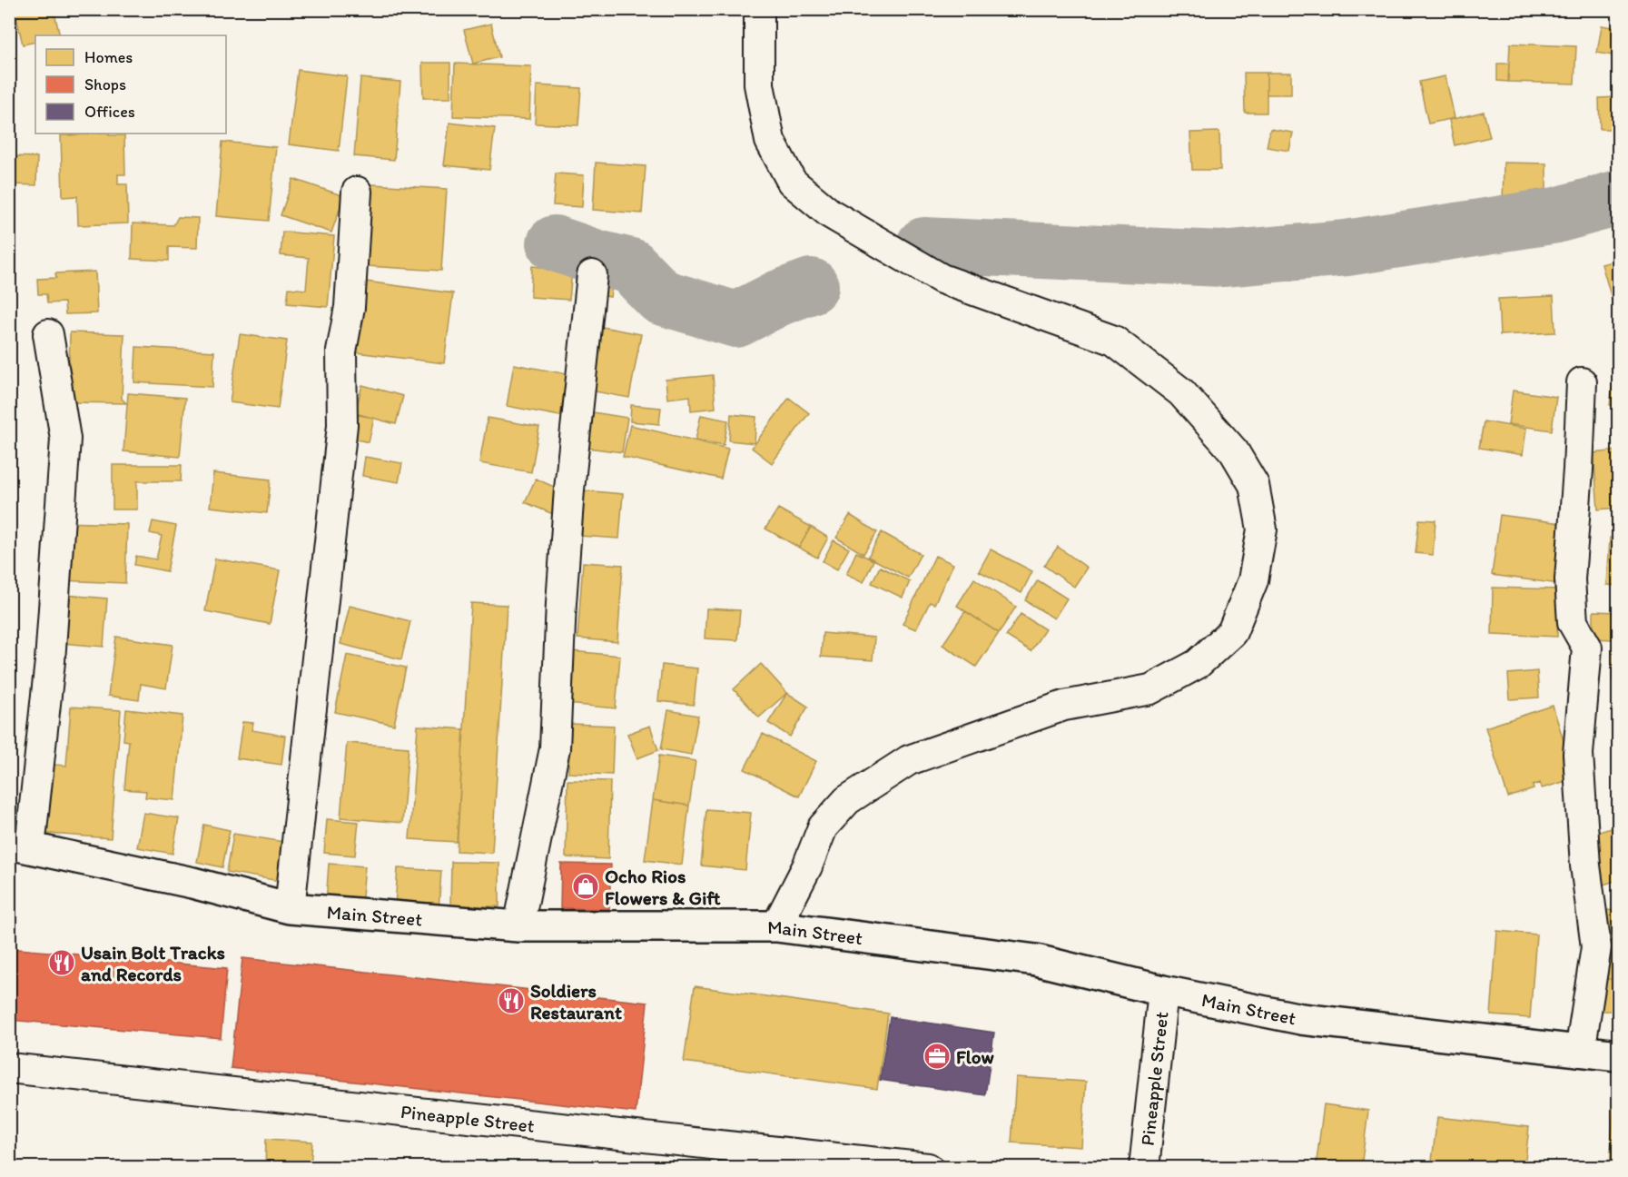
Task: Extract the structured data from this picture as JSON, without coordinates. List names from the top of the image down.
{
  "streets": {
    "street": ["Main Street", "Pineapple Street"]
  },
  "crossings": [
    ["Main Street", "Pineapple Street"]
  ],
  "places": {
    "shop": ["Ocho Rios Flowers & Gift"],
    "restaurant": ["Usain Bolt Tracks and Records", "Soldiers Restaurant"],
    "office": ["Flow"]
  },
  "legend": ["Homes", "Shops", "Offices"]
}
